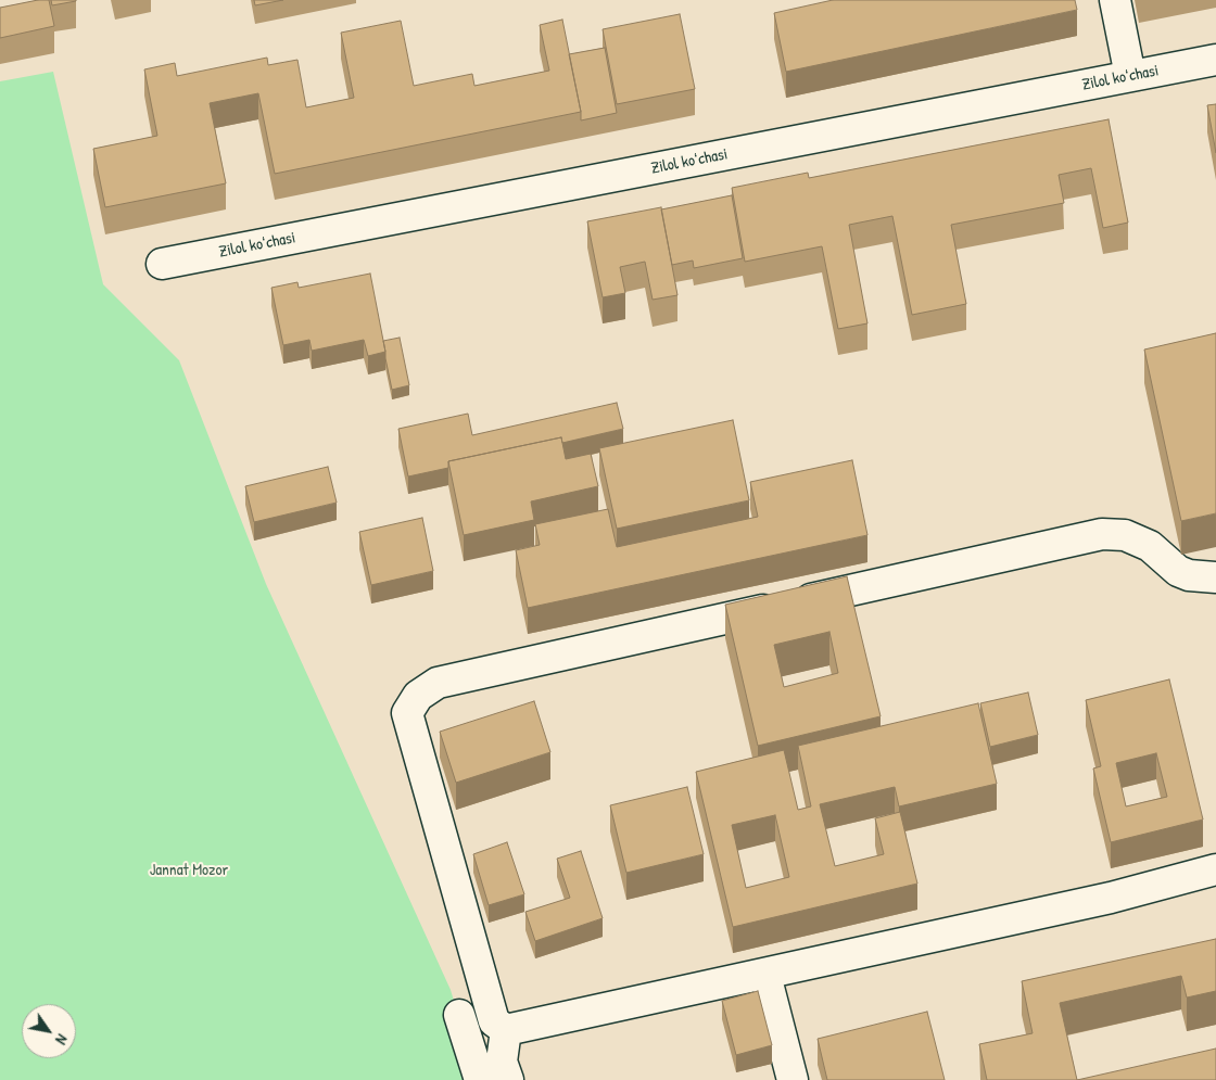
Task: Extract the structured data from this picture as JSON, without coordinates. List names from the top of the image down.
{
  "streets": {
    "street": ["Zilol koʻchasi"]
  },
  "parks": ["Jannat Mozor"],
  "north": "bottom right"
}
